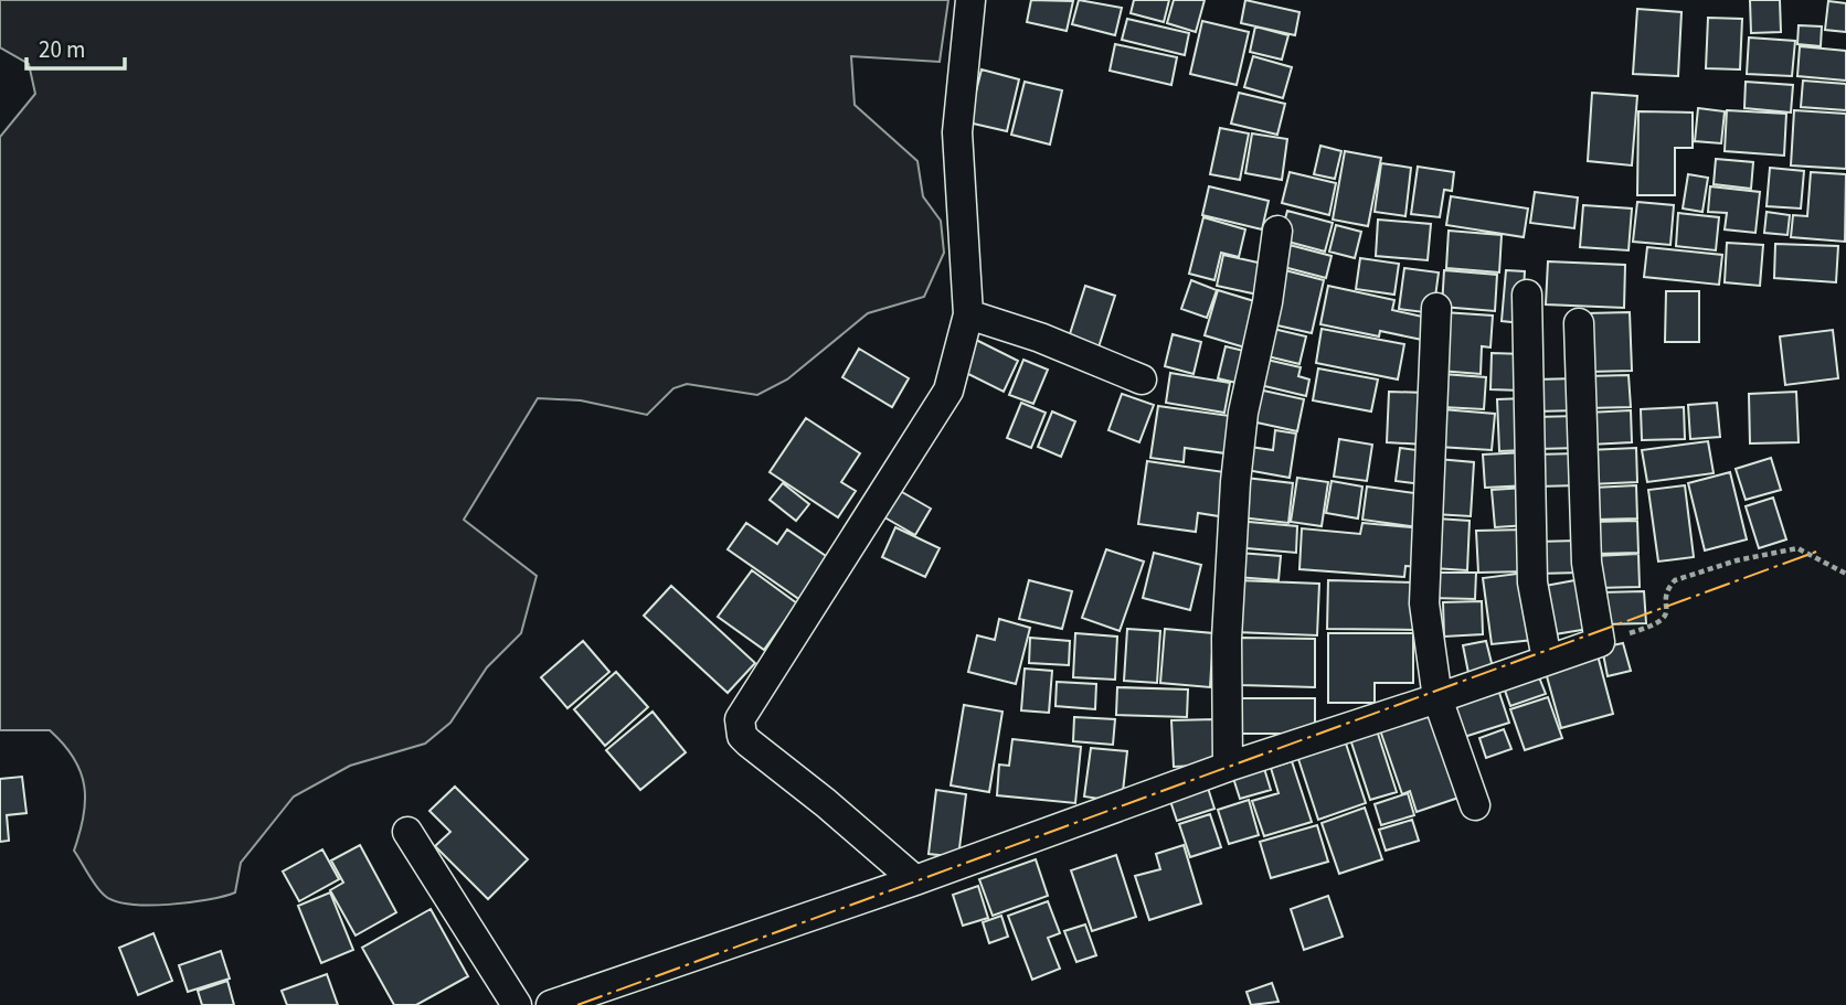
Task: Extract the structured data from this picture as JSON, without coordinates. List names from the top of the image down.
{
  "scale_bar": "20 m"
}
